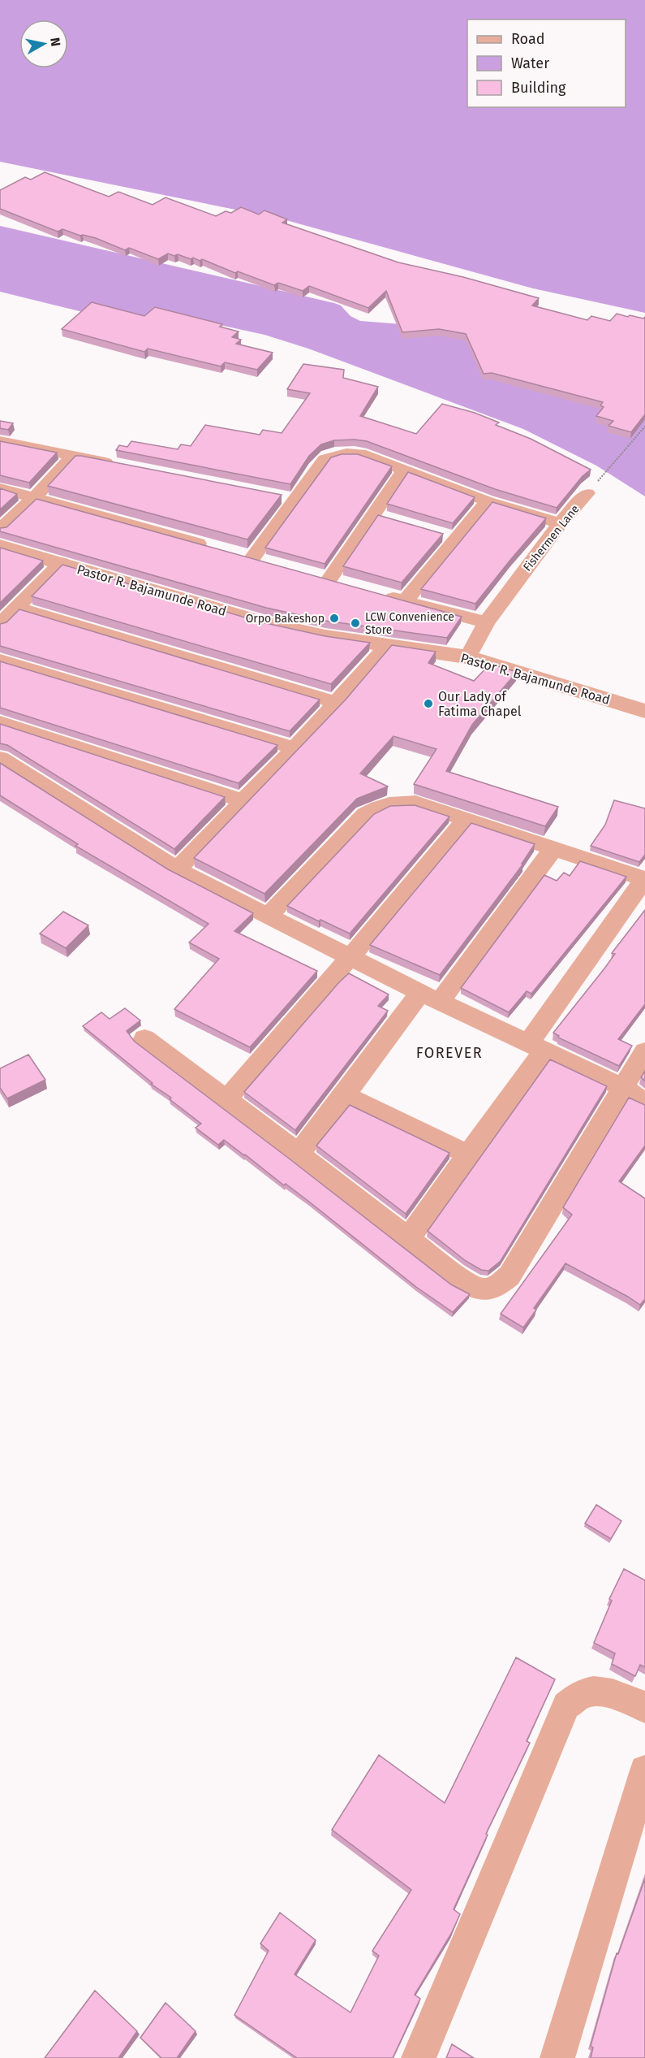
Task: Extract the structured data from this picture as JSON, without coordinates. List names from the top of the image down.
{
  "streets": {
    "street": ["Fishermen Lane", "Pastor R. Bajamunde Road"]
  },
  "crossings": [
    ["Fishermen Lane", "Pastor R. Bajamunde Road"]
  ],
  "districts": ["FOREVER"],
  "places": ["Orpo Bakeshop", "LCW Convenience Store", "Our Lady of Fatima Chapel"],
  "legend": ["Road", "Water", "Building"],
  "north": "right"
}
